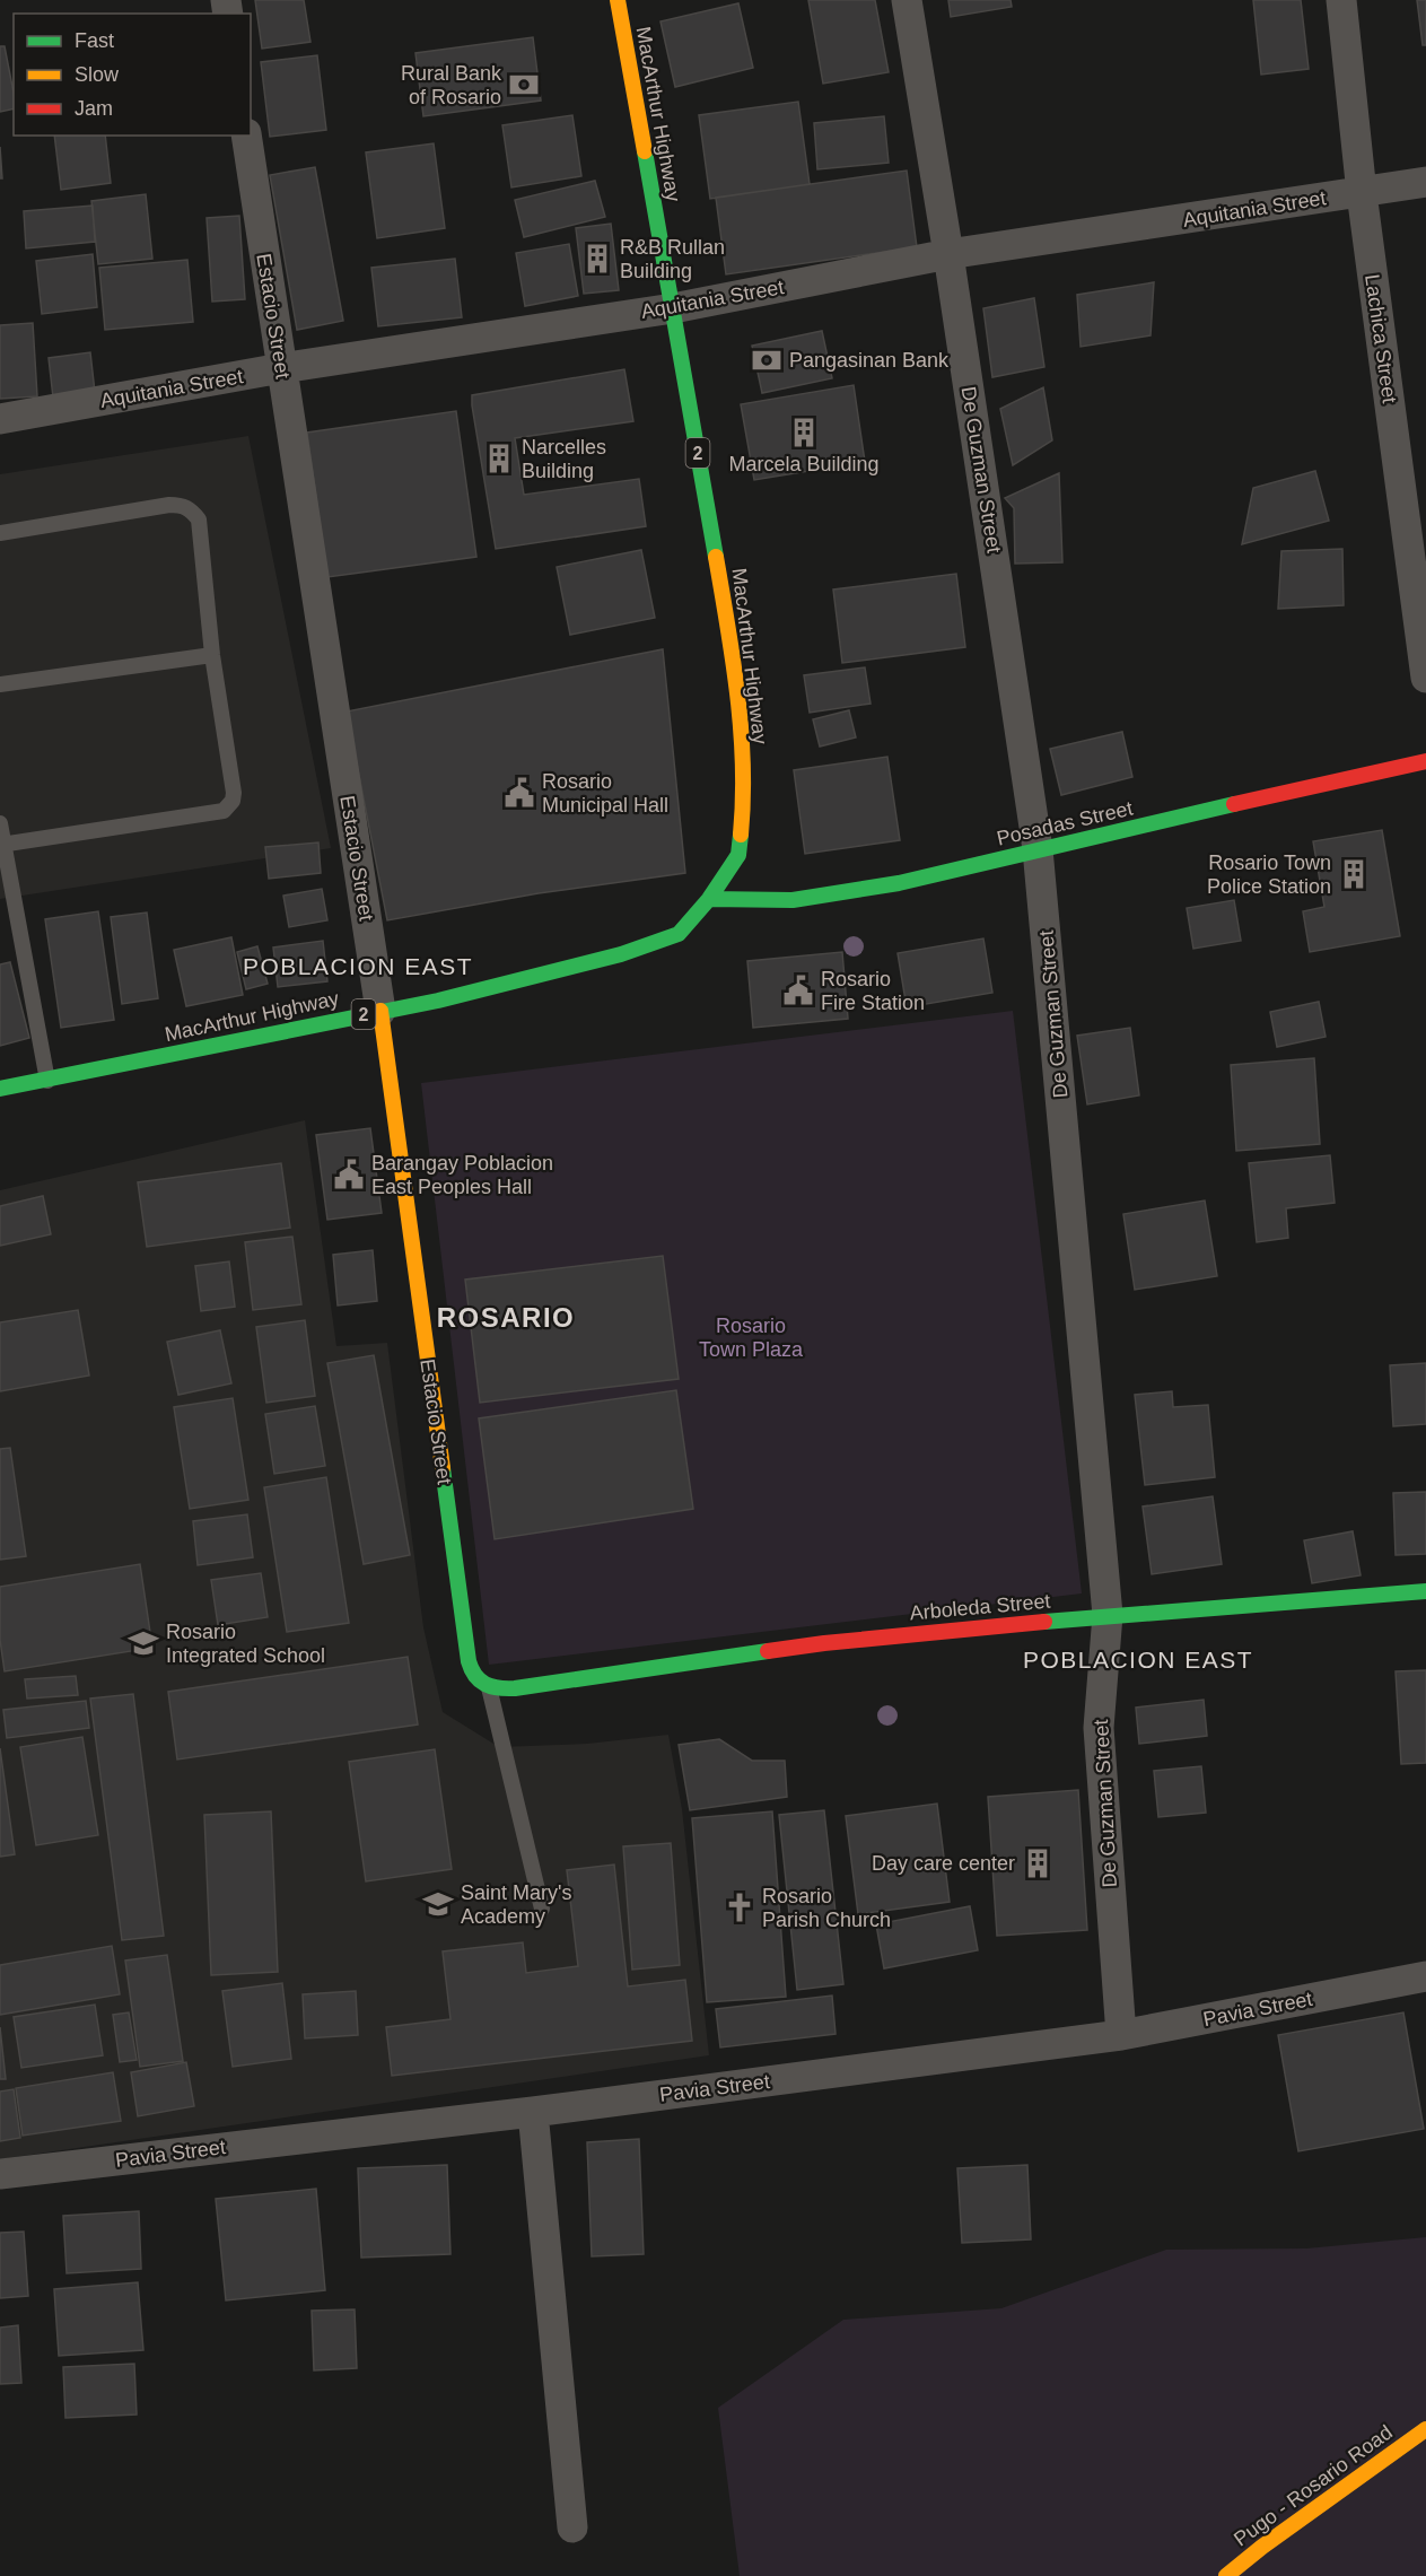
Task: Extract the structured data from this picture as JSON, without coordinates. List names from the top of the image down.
{
  "streets": {
    "main road": [
      "MacArthur Highway",
      "Estacio Street",
      "2",
      "Posadas Street",
      "Arboleda Street",
      "Pugo - Rosario Road"
    ],
    "street": [
      "Aquitania Street",
      "Lachica Street",
      "De Guzman Street",
      "Pavia Street"
    ]
  },
  "crossings": [
    ["MacArthur Highway", "Aquitania Street"],
    ["MacArthur Highway", "Estacio Street"],
    ["MacArthur Highway", "Posadas Street"],
    ["Aquitania Street", "Estacio Street"],
    ["Aquitania Street", "Lachica Street"],
    ["Aquitania Street", "De Guzman Street"],
    ["Estacio Street", "Arboleda Street"],
    ["De Guzman Street", "Posadas Street"],
    ["De Guzman Street", "Arboleda Street"],
    ["De Guzman Street", "Pavia Street"]
  ],
  "districts": ["POBLACION EAST", "ROSARIO", "POBLACION EAST"],
  "parks": ["Rosario Town Plaza"],
  "places": {
    "bank": ["Rural Bank of Rosario", "Pangasinan Bank"],
    "building": [
      "R&B Rullan Building",
      "Marcela Building",
      "Narcelles Building",
      "Rosario Town Police Station",
      "Day care center"
    ],
    "public building": ["Rosario Municipal Hall", "Rosario Fire Station", "Barangay Poblacion East Peoples Hall"],
    "school or university": ["Rosario Integrated School", "Saint Mary's Academy"],
    "church": ["Rosario Parish Church"]
  },
  "legend": ["Fast", "Slow", "Jam"]
}
